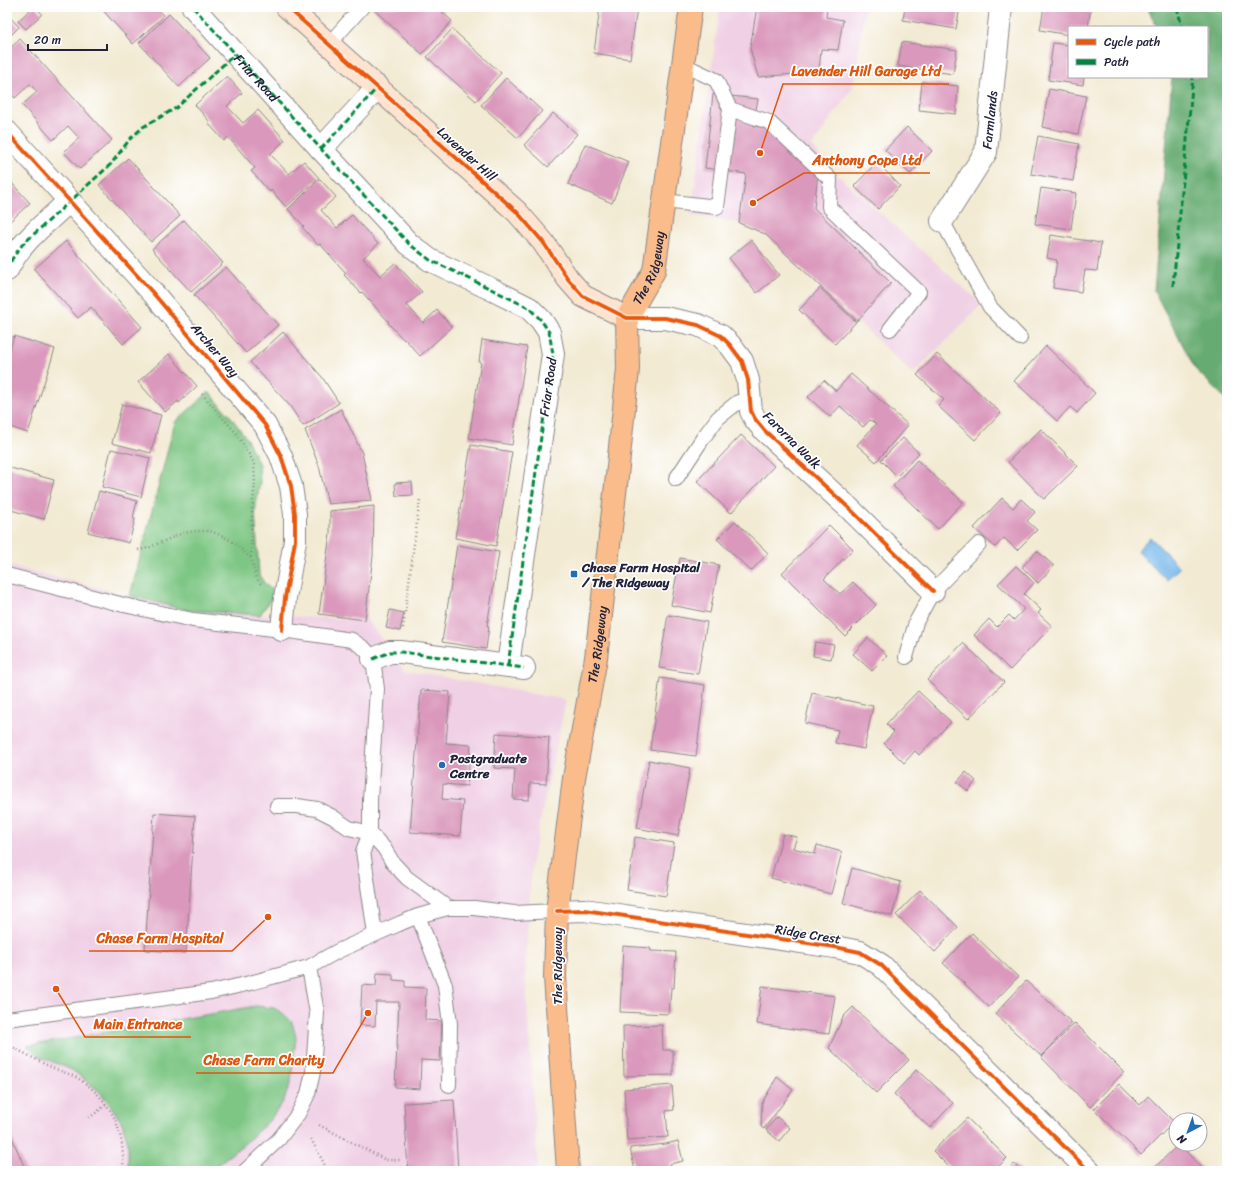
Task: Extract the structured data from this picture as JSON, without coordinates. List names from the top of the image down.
{
  "streets": {
    "main road": ["The Ridgeway"],
    "street": [
      "Friar Road",
      "Farmlands",
      "Lavender Hill",
      "Archer Way",
      "Farorna Walk",
      "Ridge Crest"
    ]
  },
  "crossings": [
    ["Lavender Hill", "The Ridgeway"],
    ["Lavender Hill", "Farorna Walk"],
    ["The Ridgeway", "Farorna Walk"],
    ["The Ridgeway", "Ridge Crest"]
  ],
  "places": {
    "other": [
      "Lavender Hill Garage Ltd",
      "Anthony Cope Ltd",
      "Postgraduate Centre",
      "Chase Farm Hospital",
      "Main Entrance",
      "Chase Farm Charity"
    ],
    "transit": ["Chase Farm Hospital / The Ridgeway"]
  },
  "legend": ["Cycle path", "Path"],
  "scale_bar": "20 m",
  "north": "bottom left"
}
